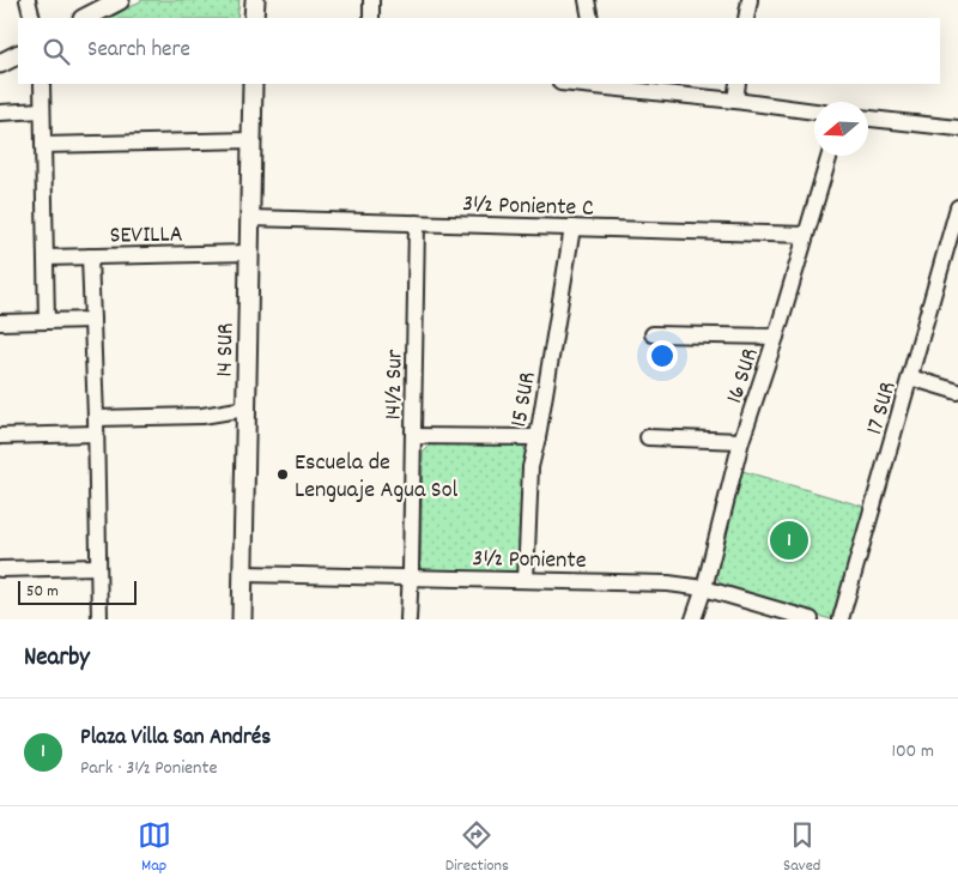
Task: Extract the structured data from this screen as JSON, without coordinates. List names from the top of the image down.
{
  "streets": {
    "street": [
      "3½ Poniente C",
      "SEVILLA",
      "14 SUR",
      "16 SUR",
      "14½ Sur",
      "15 SUR",
      "17 SUR",
      "3½ Poniente"
    ]
  },
  "crossings": [
    ["3½ Poniente C", "14 SUR"],
    ["3½ Poniente C", "16 SUR"],
    ["3½ Poniente C", "14½ Sur"],
    ["3½ Poniente C", "15 SUR"],
    ["SEVILLA", "14 SUR"],
    ["14 SUR", "3½ Poniente"],
    ["16 SUR", "3½ Poniente"],
    ["14½ Sur", "3½ Poniente"],
    ["15 SUR", "3½ Poniente"]
  ],
  "places": ["Escuela de Lenguaje Agua Sol"],
  "scale_bar": "50 m",
  "north": "left",
  "page": {
    "search": "Search here",
    "pins": "1",
    "scale": "50 m",
    "heading": "Nearby",
    "list": [
      {
        "mark": "1",
        "name": "Plaza Villa San Andrés",
        "note": "Park · 3½ Poniente",
        "value": "100 m"
      }
    ],
    "nav": ["Map", "Directions", "Saved"]
  }
}
